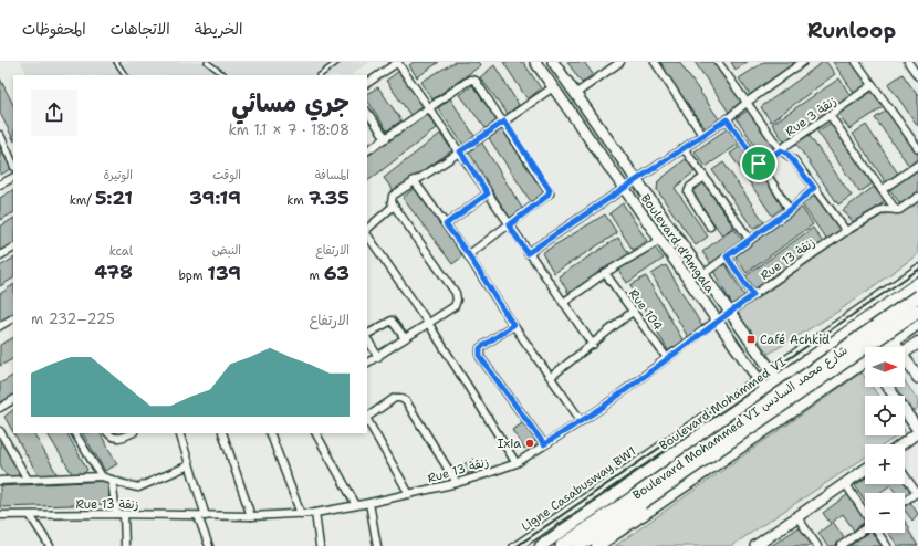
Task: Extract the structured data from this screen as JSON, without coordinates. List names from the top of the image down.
{
  "streets": {
    "highway": ["Boulevard Mohammed VI شارع محمد السادس"],
    "main road": ["Boulevard Mohammed VI"],
    "street": [
      "Rue 3 زنقة",
      "Boulevard d'Amgala",
      "Rue 13 زنقة",
      "Rue 104"
    ],
    "lane": ["Ligne Casabusway BW1"]
  },
  "crossings": [
    ["Boulevard d'Amgala", "Rue 13 زنقة"],
    ["Boulevard d'Amgala", "Boulevard Mohammed VI"],
    ["Boulevard d'Amgala", "Ligne Casabusway BW1"],
    ["Rue 13 زنقة", "Rue 104"],
    ["Boulevard Mohammed VI", "Ligne Casabusway BW1"]
  ],
  "places": {
    "transit": ["Café Achkid"],
    "other": ["Ixia"]
  },
  "north": "right",
  "page": {
    "header": "Runloop",
    "nav": ["الخريطة", "الاتجاهات", "المحفوظات"],
    "heading": ["جري مسائي", "18:08 · 7 × 1.1 km"],
    "stats": [
      ["المسافة", "7.35 km"],
      ["الوقت", "39:19"],
      ["الوتيرة", "5:21 /km"],
      ["الارتفاع", "63 m"],
      ["النبض", "139 bpm"],
      ["kcal", "478"]
    ],
    "chart": ["الارتفاع", "225–232 m"],
    "map_buttons": ["+", "−"]
  }
}
